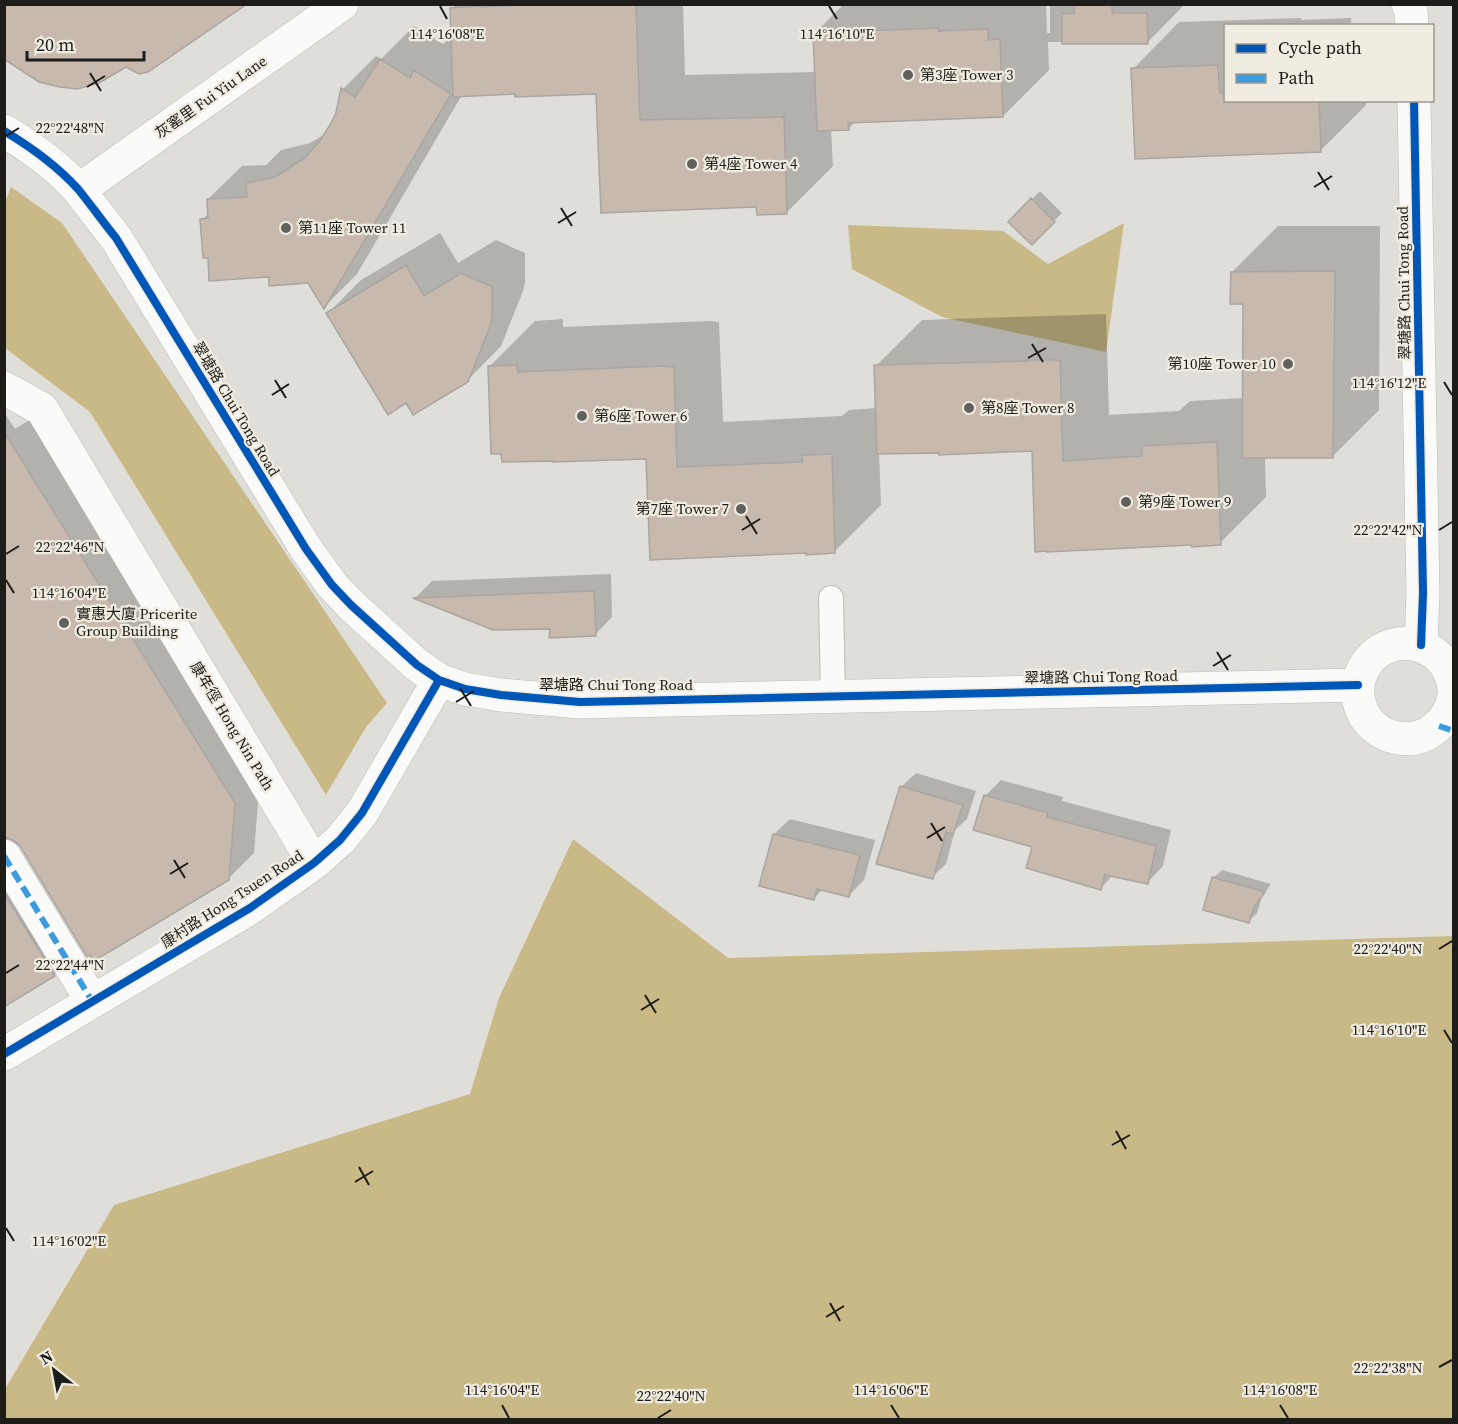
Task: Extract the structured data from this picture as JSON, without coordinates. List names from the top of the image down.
{
  "streets": {
    "street": [
      "灰窰里 Fui Yiu Lane",
      "翠塘路 Chui Tong Road",
      "康年徑 Hong Nin Path",
      "康村路 Hong Tsuen Road"
    ]
  },
  "crossings": [
    ["灰窰里 Fui Yiu Lane", "翠塘路 Chui Tong Road"],
    ["翠塘路 Chui Tong Road", "康村路 Hong Tsuen Road"],
    ["康年徑 Hong Nin Path", "康村路 Hong Tsuen Road"]
  ],
  "places": [
    "第3座 Tower 3",
    "第4座 Tower 4",
    "第11座 Tower 11",
    "第10座 Tower 10",
    "第8座 Tower 8",
    "第6座 Tower 6",
    "第9座 Tower 9",
    "第7座 Tower 7",
    "實惠大廈 Pricerite Group Building"
  ],
  "legend": ["Cycle path", "Path"],
  "scale_bar": "20 m",
  "north": "top left",
  "coordinates": [
    "114°16'08\"E",
    "114°16'10\"E",
    "22°22'48\"N",
    "114°16'12\"E",
    "22°22'42\"N",
    "22°22'46\"N",
    "114°16'04\"E",
    "22°22'40\"N",
    "22°22'44\"N",
    "114°16'02\"E",
    "22°22'38\"N",
    "114°16'06\"E"
  ]
}
